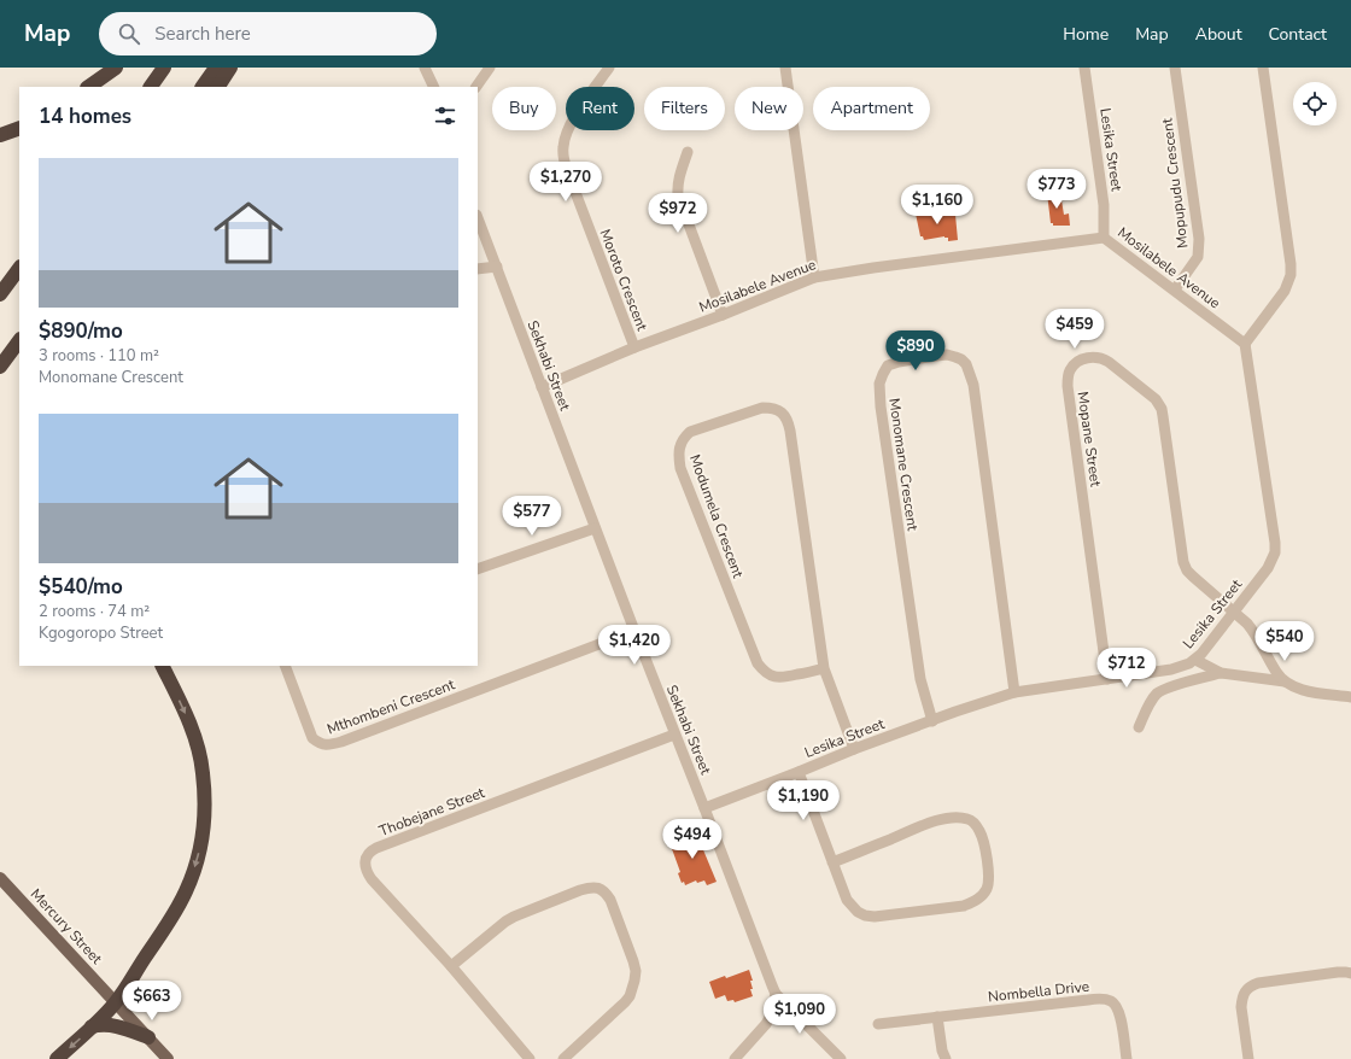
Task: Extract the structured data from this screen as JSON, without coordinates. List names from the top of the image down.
{
  "streets": {
    "main road": ["Mercury Street"],
    "street": [
      "Lesika Street",
      "Mopupudu Crescent",
      "Mosilabele Avenue",
      "Moroto Crescent",
      "Sekhabi Street",
      "Mopane Street",
      "Monomane Crescent",
      "Modumela Crescent",
      "Mthombeni Crescent",
      "Thobejane Street",
      "Nombella Drive"
    ]
  },
  "crossings": [
    ["Lesika Street", "Mosilabele Avenue"],
    ["Lesika Street", "Sekhabi Street"],
    ["Lesika Street", "Mopane Street"],
    ["Lesika Street", "Monomane Crescent"],
    ["Lesika Street", "Modumela Crescent"],
    ["Mopupudu Crescent", "Mosilabele Avenue"],
    ["Mosilabele Avenue", "Moroto Crescent"],
    ["Mosilabele Avenue", "Sekhabi Street"],
    ["Sekhabi Street", "Mthombeni Crescent"],
    ["Sekhabi Street", "Thobejane Street"]
  ],
  "page": {
    "header": "Map",
    "search": "Search here",
    "nav": [
      "Home",
      "Map",
      "About",
      "Contact"
    ],
    "chip": [
      "Buy",
      "Rent",
      "Filters",
      "New",
      "Apartment"
    ],
    "heading": "14 homes",
    "list": [
      {
        "name": "$890/mo",
        "note": "3 rooms · 110 m² · Monomane Crescent"
      },
      {
        "name": "$540/mo",
        "note": "2 rooms · 74 m² · Kgogoropo Street"
      }
    ],
    "price": [
      "$1,270",
      "$773",
      "$1,160",
      "$972",
      "$459",
      "$890",
      "$577",
      "$540",
      "$1,420",
      "$712",
      "$1,190",
      "$494",
      "$663",
      "$1,090"
    ]
  }
}
